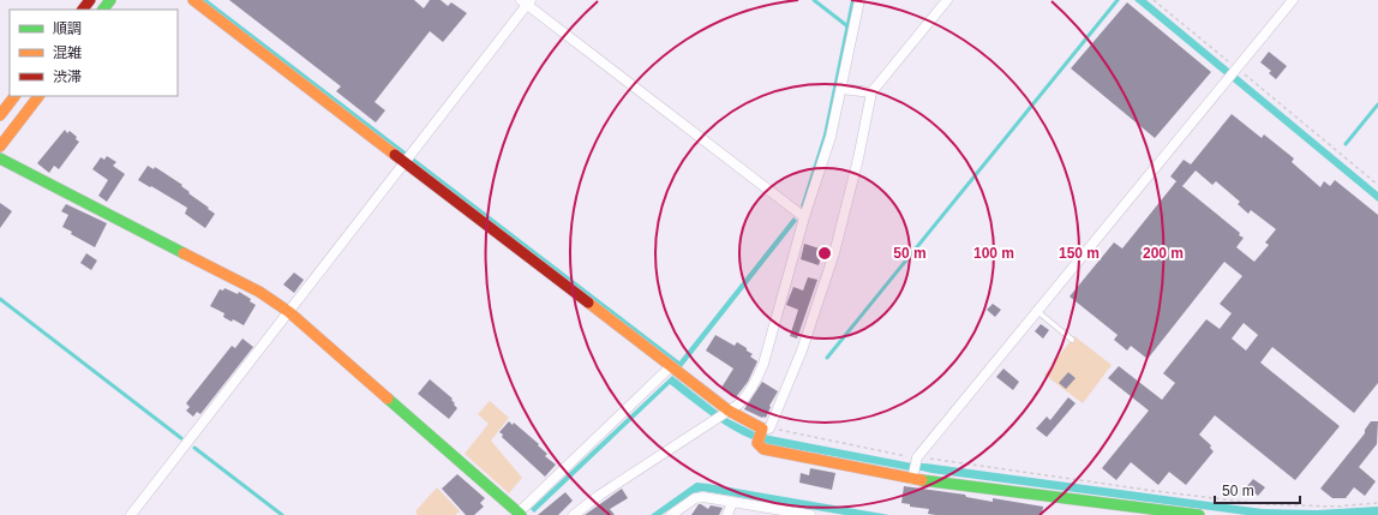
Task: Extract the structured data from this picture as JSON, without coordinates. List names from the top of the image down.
{
  "legend": ["順調", "混雑", "渋滞"],
  "scale_bar": "50 m",
  "rings": [
    "50 m",
    "100 m",
    "150 m",
    "200 m"
  ]
}
